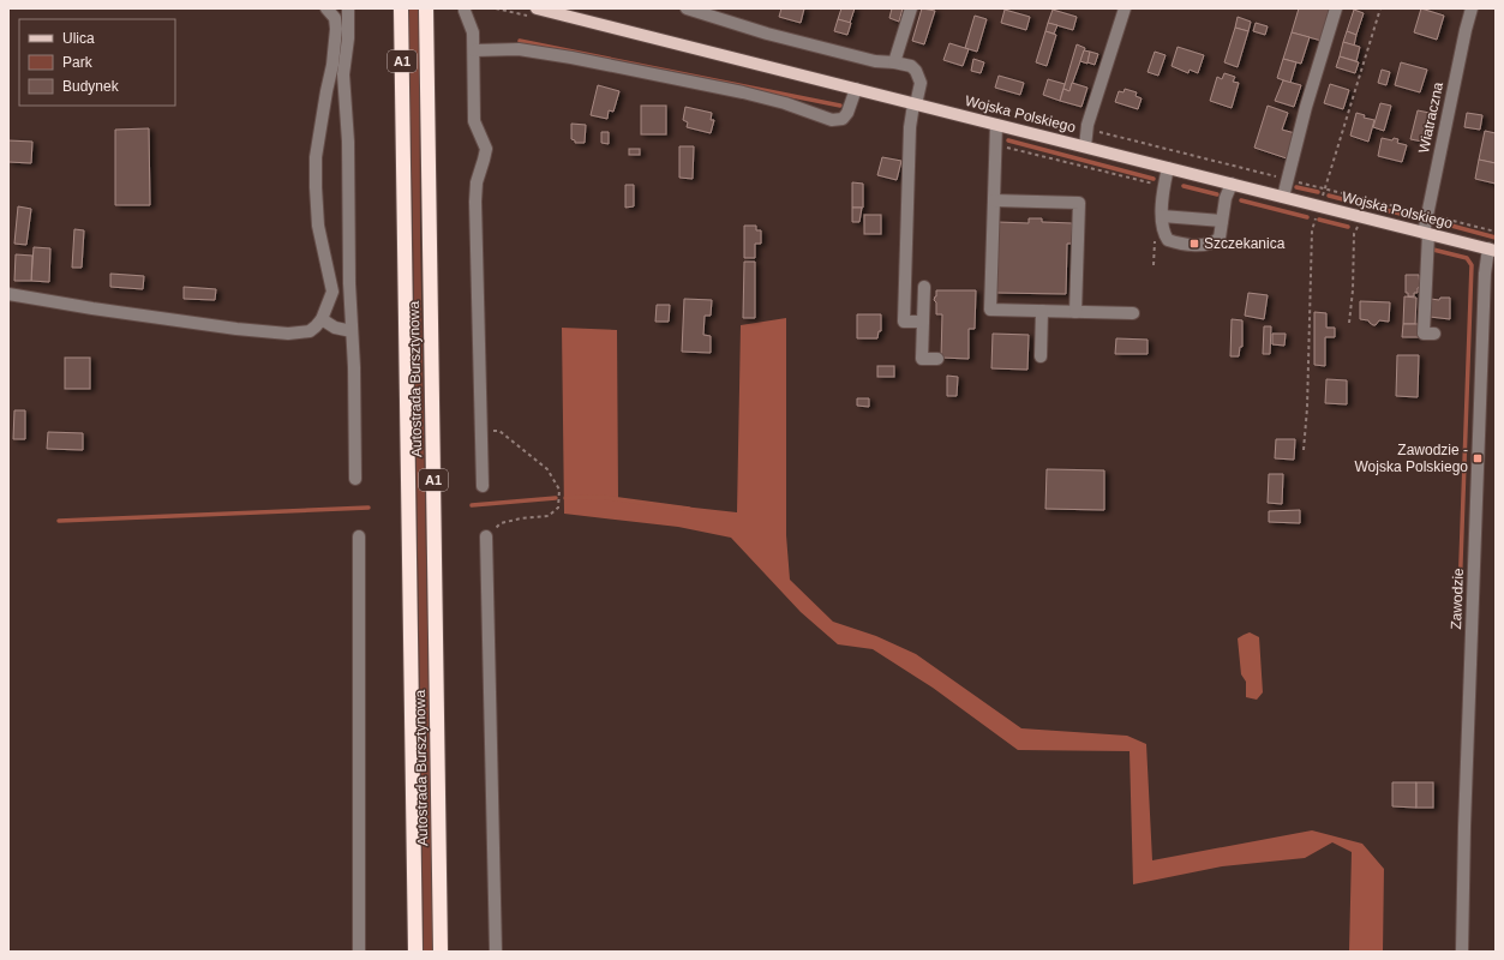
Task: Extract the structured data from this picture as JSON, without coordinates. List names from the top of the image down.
{
  "streets": {
    "highway": ["A1", "Autostrada Bursztynowa"],
    "main road": ["Wojska Polskiego"],
    "street": ["Wiatraczna", "Zawodzie"]
  },
  "crossings": [
    ["Wojska Polskiego", "Wiatraczna"],
    ["Wojska Polskiego", "Zawodzie"]
  ],
  "places": {
    "transit": ["Szczekanica", "Zawodzie - Wojska Polskiego"]
  },
  "legend": ["Ulica", "Park", "Budynek"]
}
